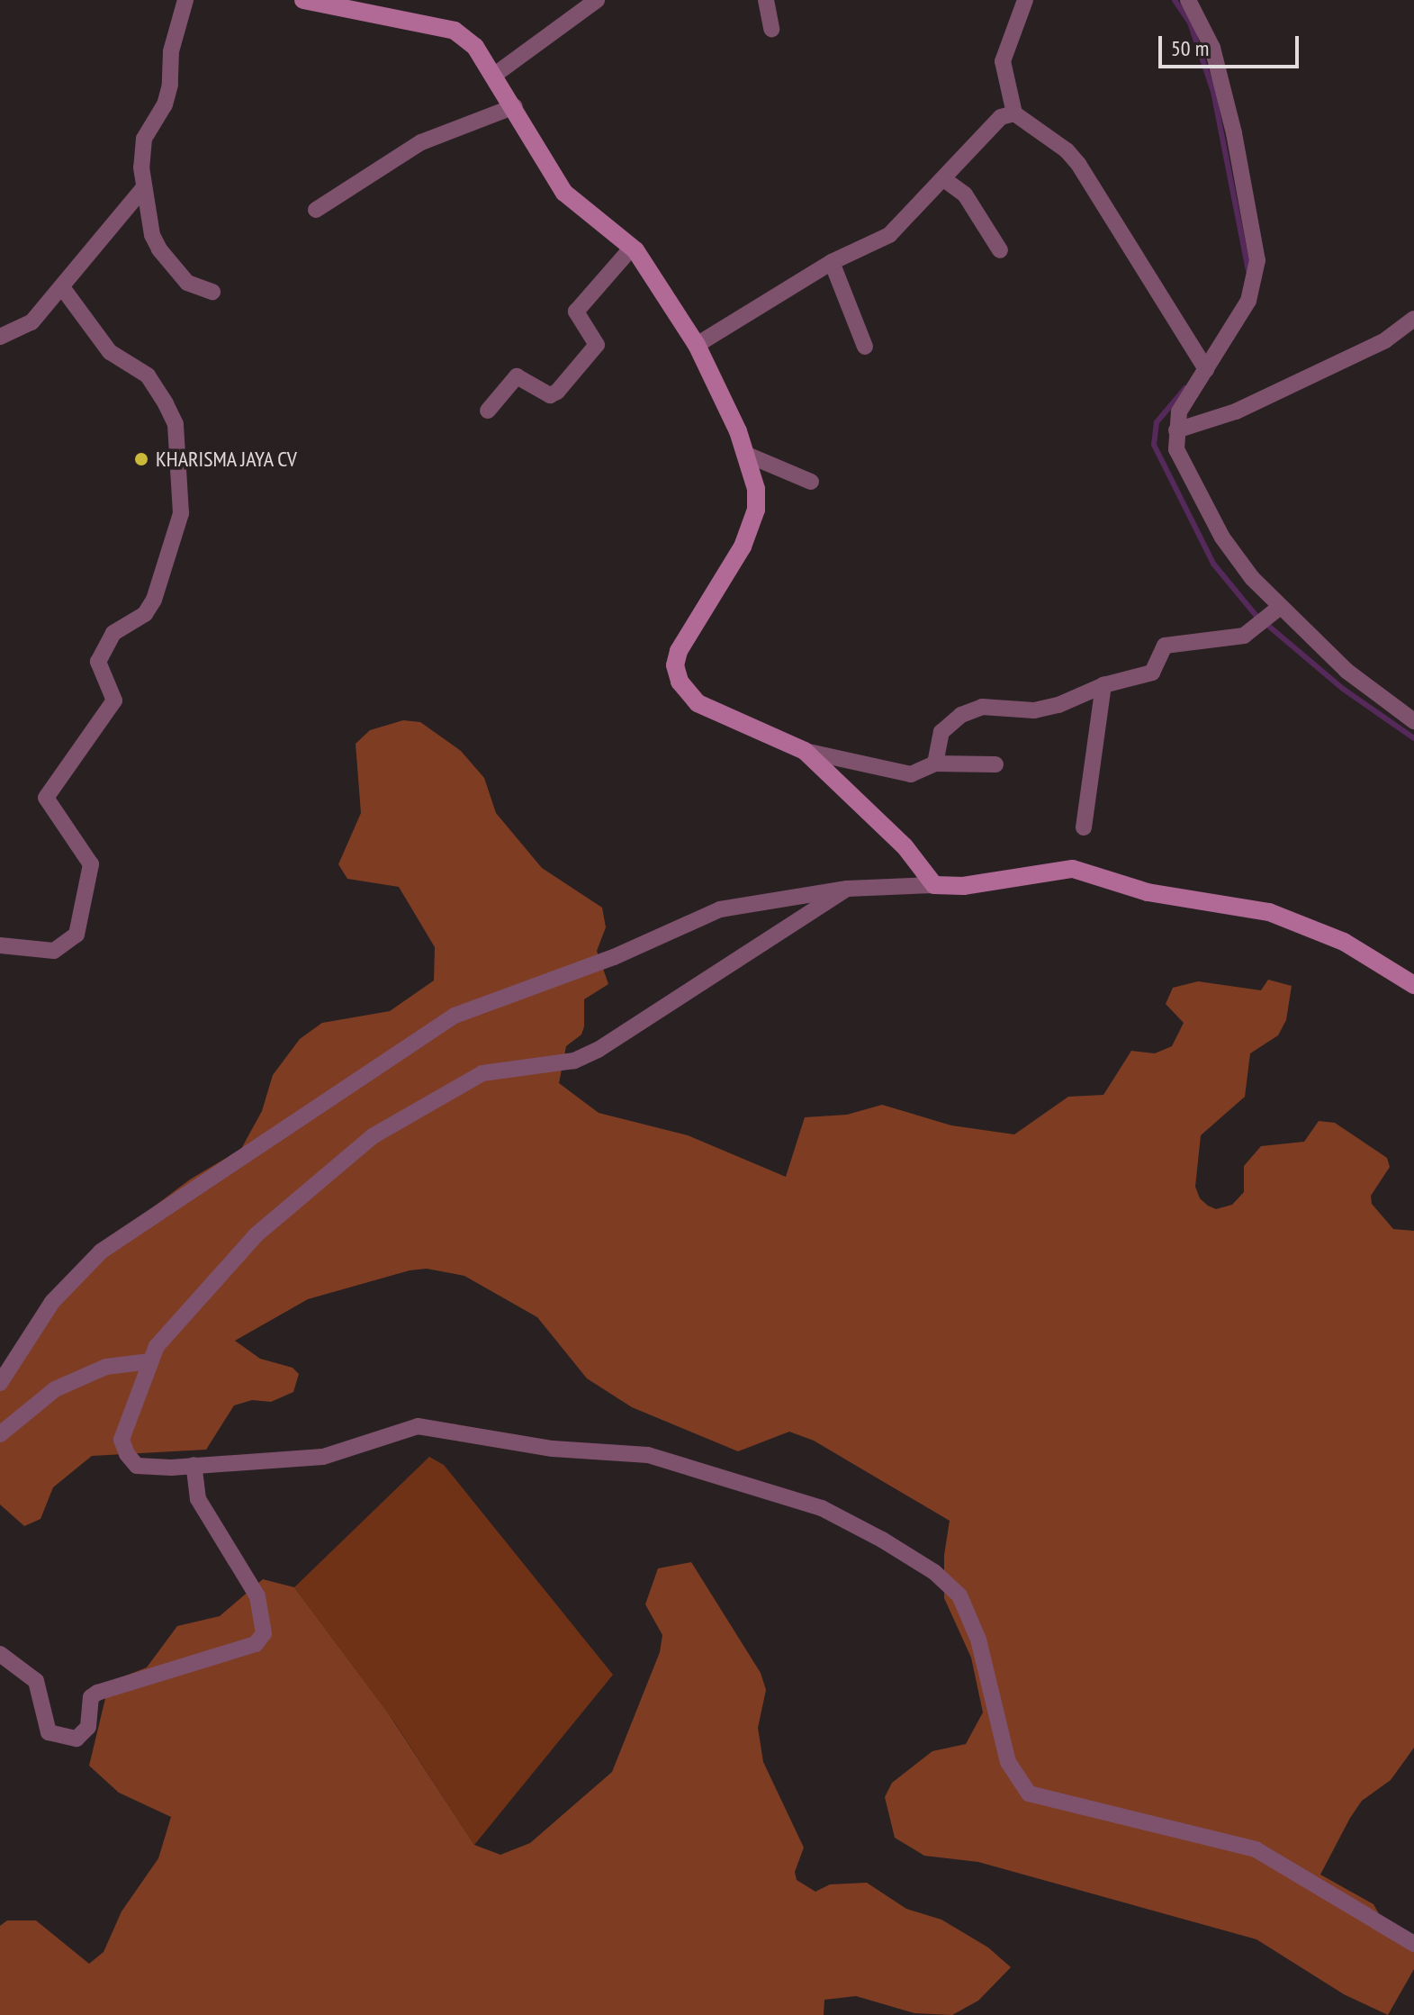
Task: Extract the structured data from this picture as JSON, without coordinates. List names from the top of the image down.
{
  "places": ["KHARISMA JAYA CV"],
  "scale_bar": "50 m"
}
